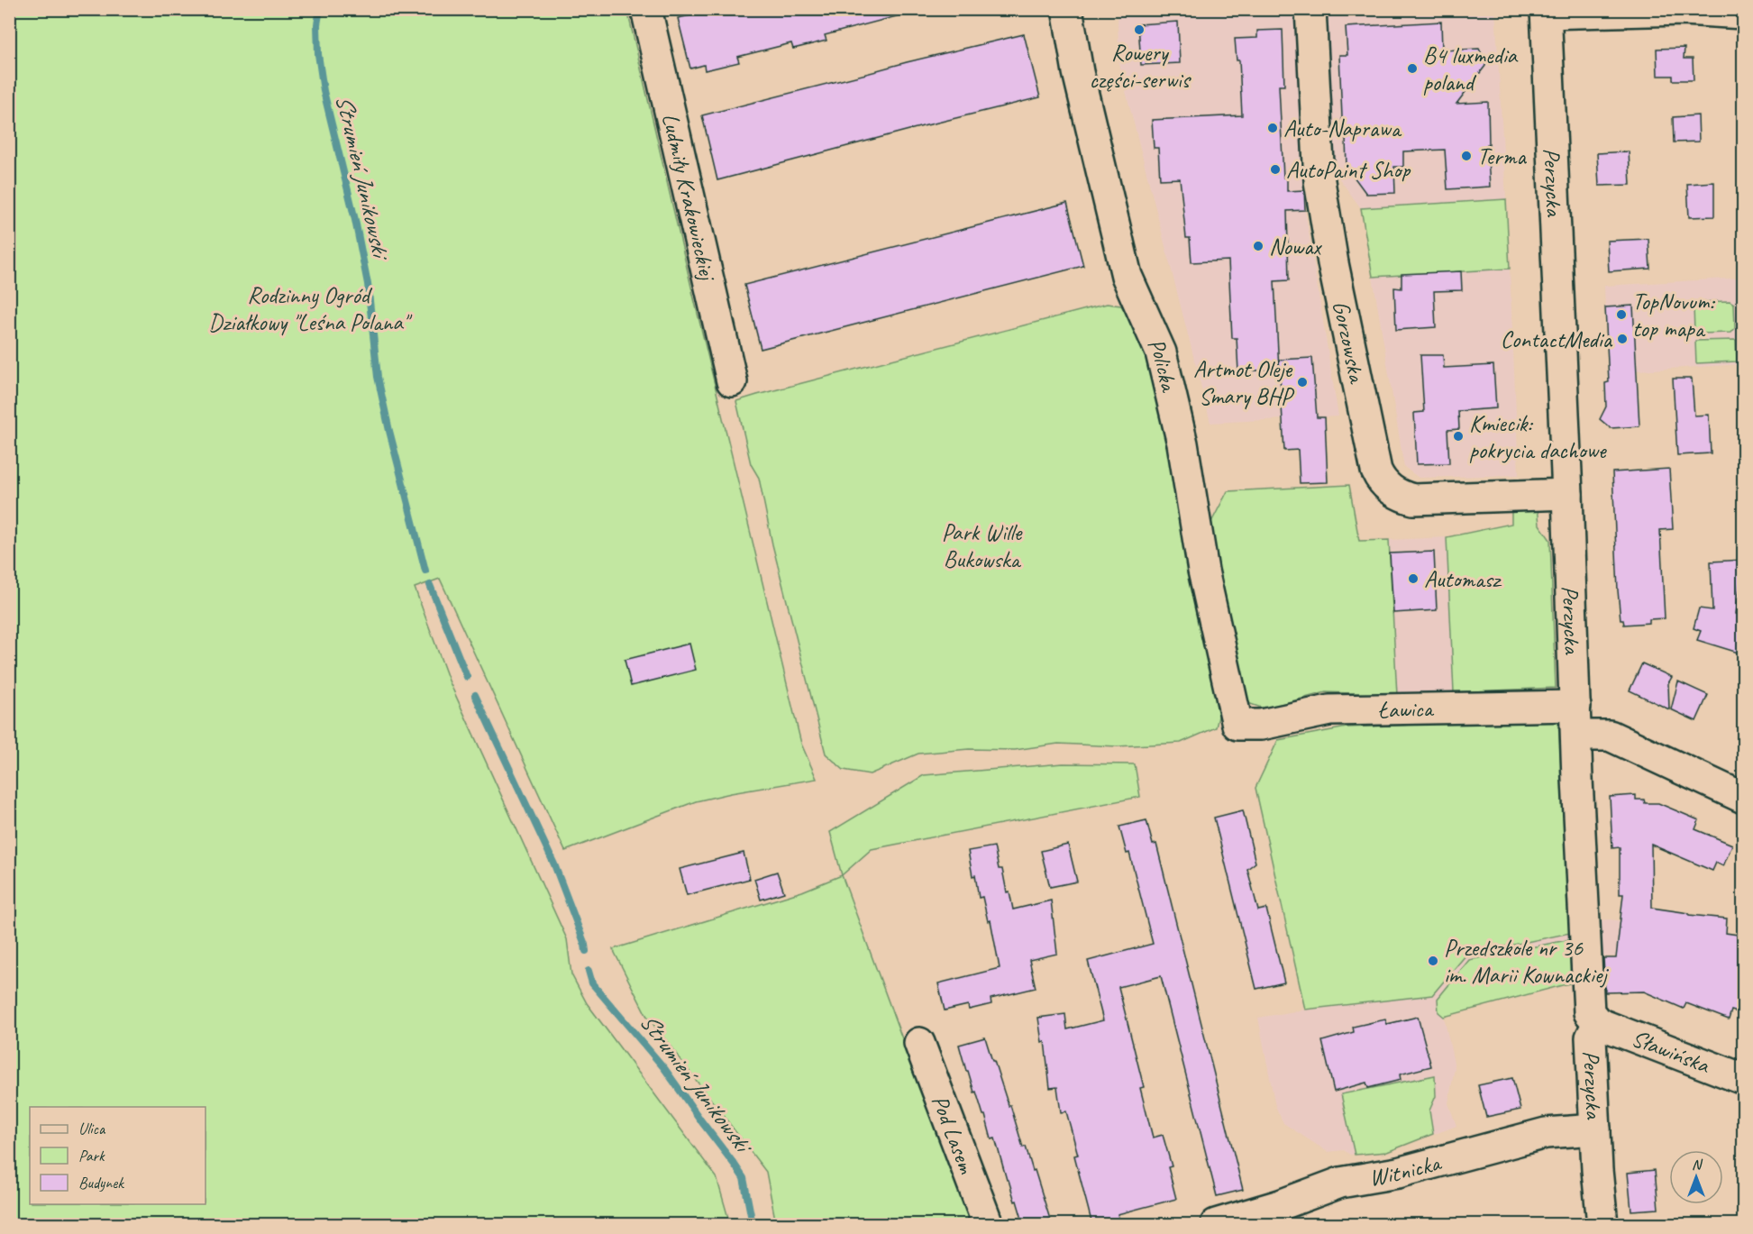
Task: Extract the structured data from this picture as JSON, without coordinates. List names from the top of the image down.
{
  "streets": {
    "street": [
      "Perzycka",
      "Ludmiły Krakowieckiej",
      "Gorzowska",
      "Policka",
      "Ławica",
      "Sławińska",
      "Pod Lasem",
      "Witnicka"
    ]
  },
  "crossings": [
    ["Perzycka", "Gorzowska"],
    ["Perzycka", "Ławica"],
    ["Perzycka", "Sławińska"],
    ["Perzycka", "Witnicka"],
    ["Policka", "Ławica"]
  ],
  "water": ["Strumień Junikowski"],
  "parks": ["Rodzinny Ogród Działkowy \"Leśna Polana\"", "Park Wille Bukowska"],
  "places": [
    "Rowery części-serwis",
    "B4 luxmedia poland",
    "Auto-Naprawa",
    "Terma",
    "AutoPaint Shop",
    "Nowax",
    "TopNovum: top mapa",
    "ContactMedia",
    "Artmot Oleje Smary BHP",
    "Kmiecik: pokrycia dachowe",
    "Automasz",
    "Przedszkole nr 36 im. Marii Kownackiej"
  ],
  "legend": ["Ulica", "Park", "Budynek"],
  "north": "top"
}
